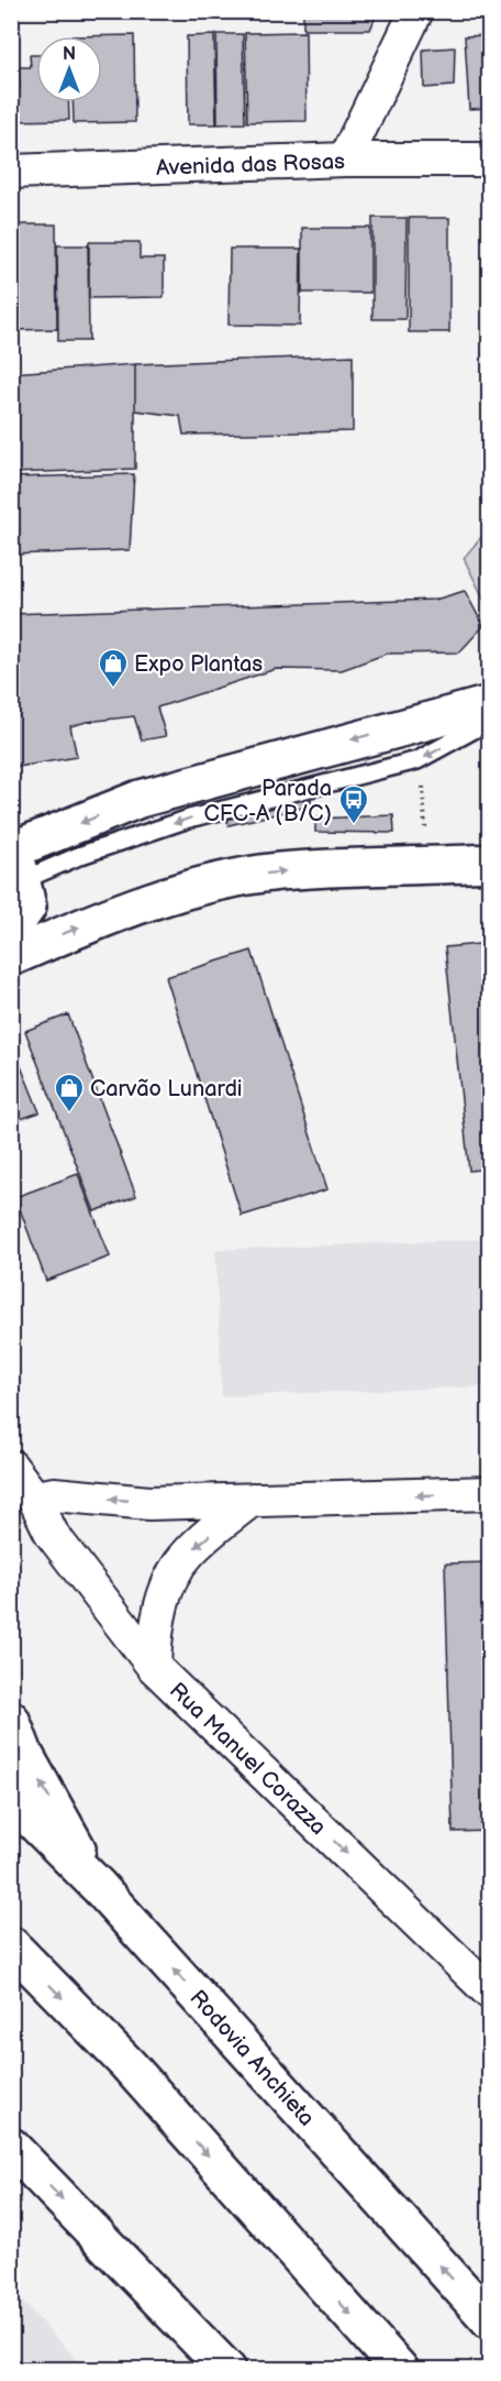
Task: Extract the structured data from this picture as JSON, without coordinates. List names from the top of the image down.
{
  "streets": {
    "main road": ["Rodovia Anchieta"],
    "street": ["Avenida das Rosas", "Rua Manuel Corazza"]
  },
  "places": {
    "shop": ["Expo Plantas", "Carvão Lunardi"],
    "bus stop": ["Parada CFC-A (B/C)"]
  },
  "north": "top"
}
